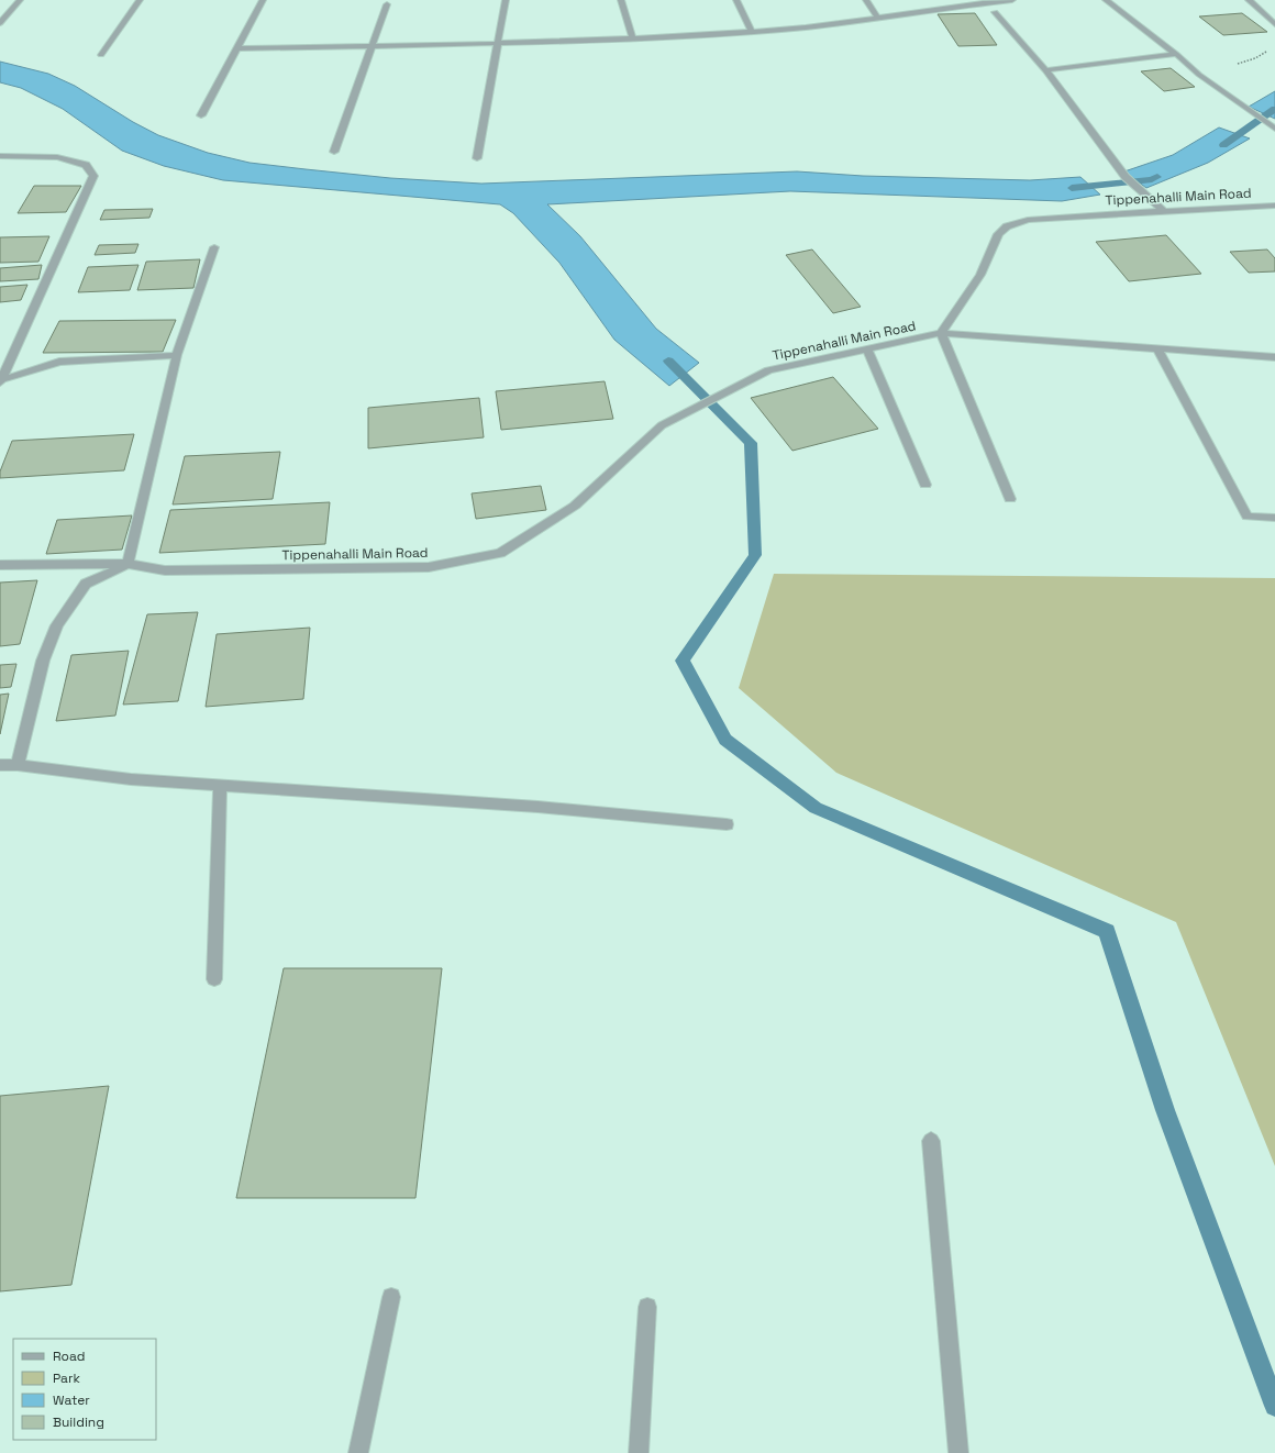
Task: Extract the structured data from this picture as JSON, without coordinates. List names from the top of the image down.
{
  "streets": {
    "street": ["Tippenahalli Main Road"]
  },
  "legend": [
    "Road",
    "Park",
    "Water",
    "Building"
  ]
}
